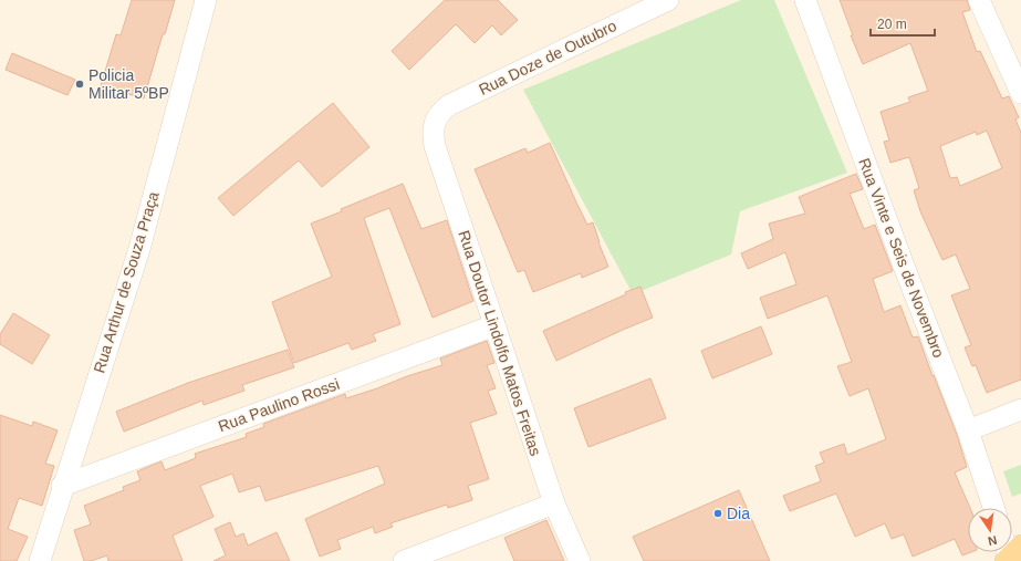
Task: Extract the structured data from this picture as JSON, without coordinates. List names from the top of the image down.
{
  "streets": {
    "street": [
      "Rua Doze de Outubro",
      "Rua Vinte e Seis de Novembro",
      "Rua Arthur de Souza Praça",
      "Rua Doutor Lindolfo Matos Freitas",
      "Rua Paulino Rossi"
    ]
  },
  "crossings": [
    ["Rua Doze de Outubro", "Rua Doutor Lindolfo Matos Freitas"],
    ["Rua Arthur de Souza Praça", "Rua Paulino Rossi"],
    ["Rua Doutor Lindolfo Matos Freitas", "Rua Paulino Rossi"]
  ],
  "places": ["Policia Militar 5ºBP", "Dia"],
  "scale_bar": "20 m",
  "north": "bottom"
}
